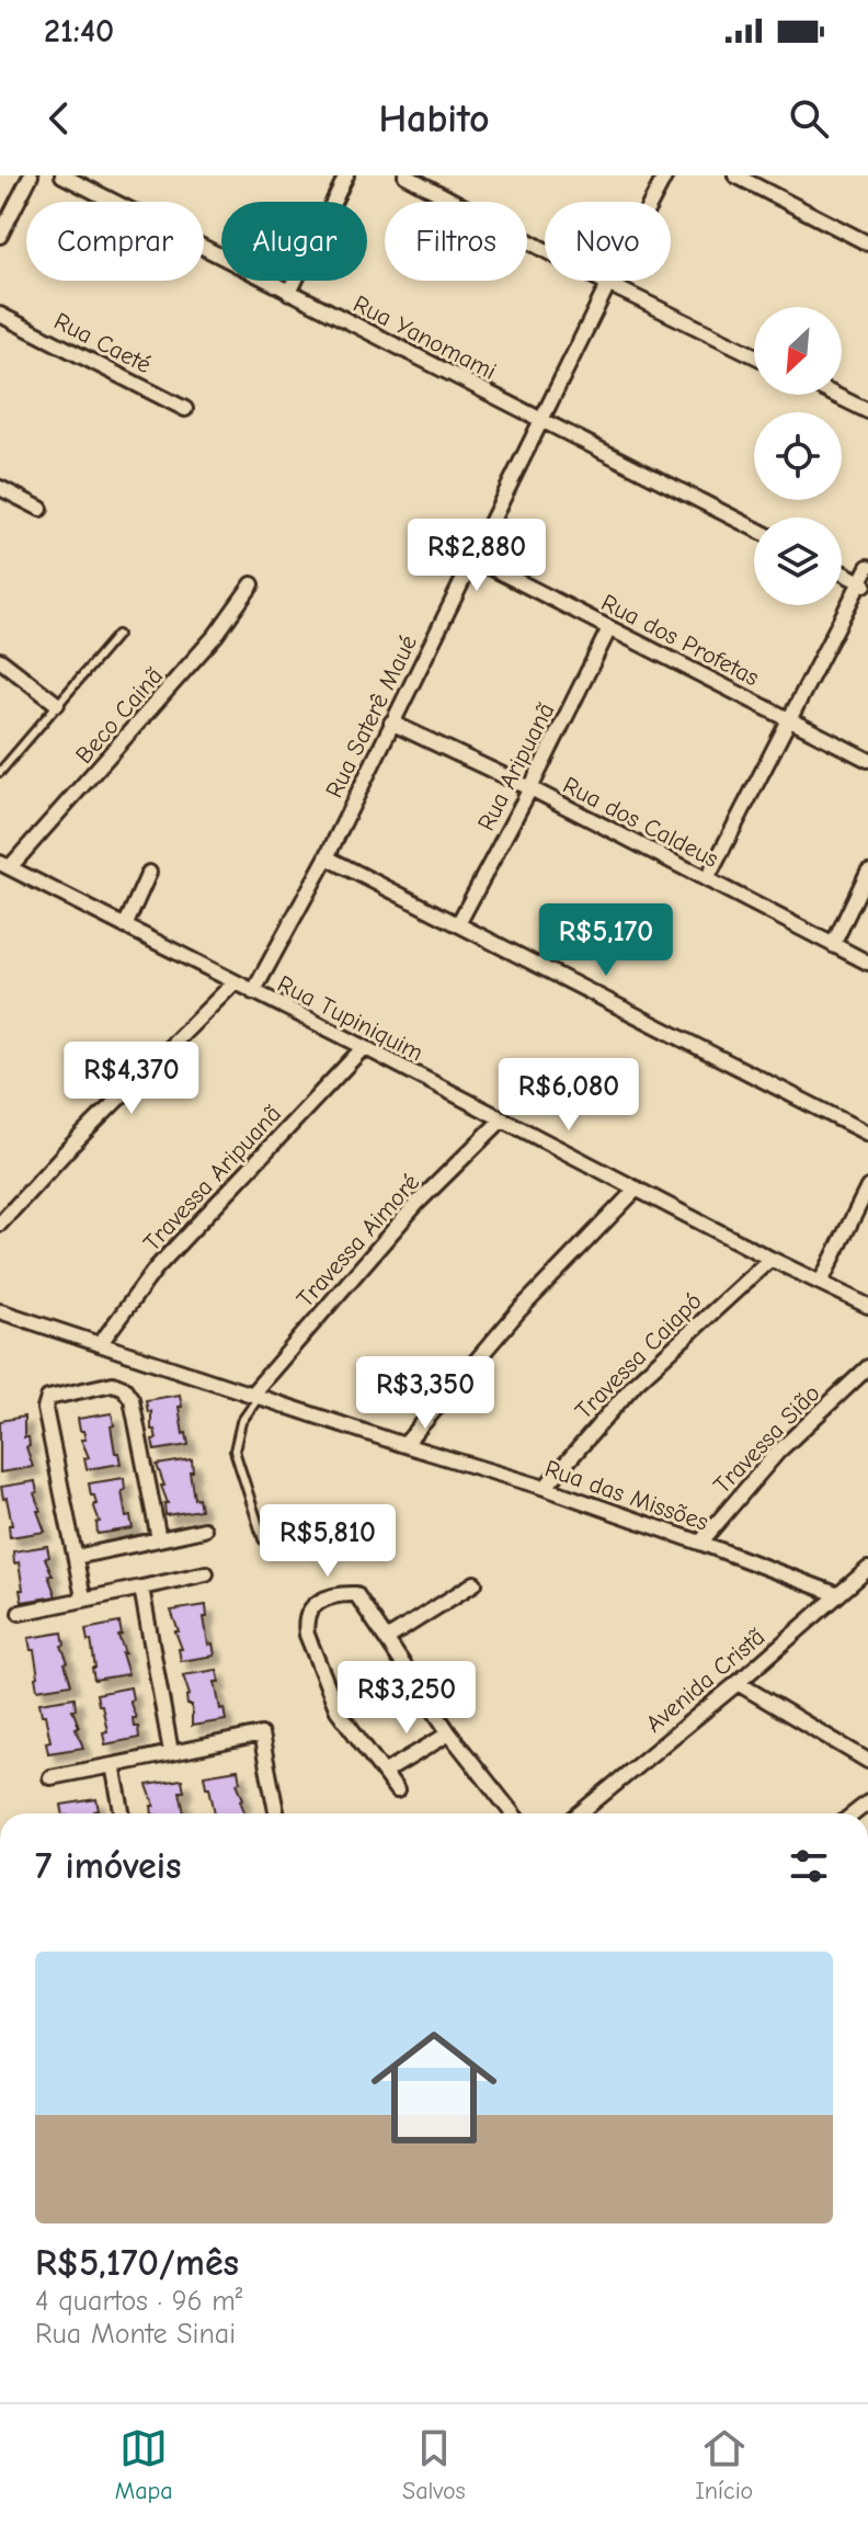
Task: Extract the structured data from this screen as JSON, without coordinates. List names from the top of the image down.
{
  "streets": {
    "street": [
      "Rua Yanomami",
      "Rua Caeté",
      "Rua dos Profetas",
      "Beco Cainã",
      "Rua Saterê Maué",
      "Rua Aripuanã",
      "Rua dos Caldeus",
      "Rua Tupiniquim",
      "Travessa Aripuanã",
      "Travessa Aimoré",
      "Travessa Caiapó",
      "Travessa Sião",
      "Rua das Missões",
      "Avenida Cristã"
    ]
  },
  "crossings": [
    ["Rua Yanomami", "Rua Saterê Maué"],
    ["Rua dos Profetas", "Rua Saterê Maué"],
    ["Rua dos Profetas", "Rua Aripuanã"],
    ["Beco Cainã", "Rua Tupiniquim"],
    ["Rua Saterê Maué", "Rua dos Caldeus"],
    ["Rua Saterê Maué", "Rua Tupiniquim"],
    ["Rua Aripuanã", "Rua dos Caldeus"],
    ["Rua Tupiniquim", "Travessa Aripuanã"],
    ["Rua Tupiniquim", "Travessa Aimoré"],
    ["Rua Tupiniquim", "Travessa Caiapó"],
    ["Travessa Aripuanã", "Rua das Missões"],
    ["Travessa Aimoré", "Rua das Missões"],
    ["Travessa Caiapó", "Rua das Missões"],
    ["Travessa Sião", "Rua das Missões"],
    ["Rua das Missões", "Avenida Cristã"]
  ],
  "north": "bottom left",
  "page": {
    "status": "21:40",
    "header": "Habito",
    "chip": [
      "Comprar",
      "Alugar",
      "Filtros",
      "Novo"
    ],
    "price": [
      "R$2,880",
      "R$5,170",
      "R$4,370",
      "R$6,080",
      "R$3,350",
      "R$5,810",
      "R$3,250"
    ],
    "heading": "7 imóveis",
    "list": [
      {
        "name": "R$5,170/mês",
        "note": "4 quartos · 96 m² · Rua Monte Sinai"
      }
    ],
    "tabs": ["Mapa", "Salvos", "Início"]
  }
}
